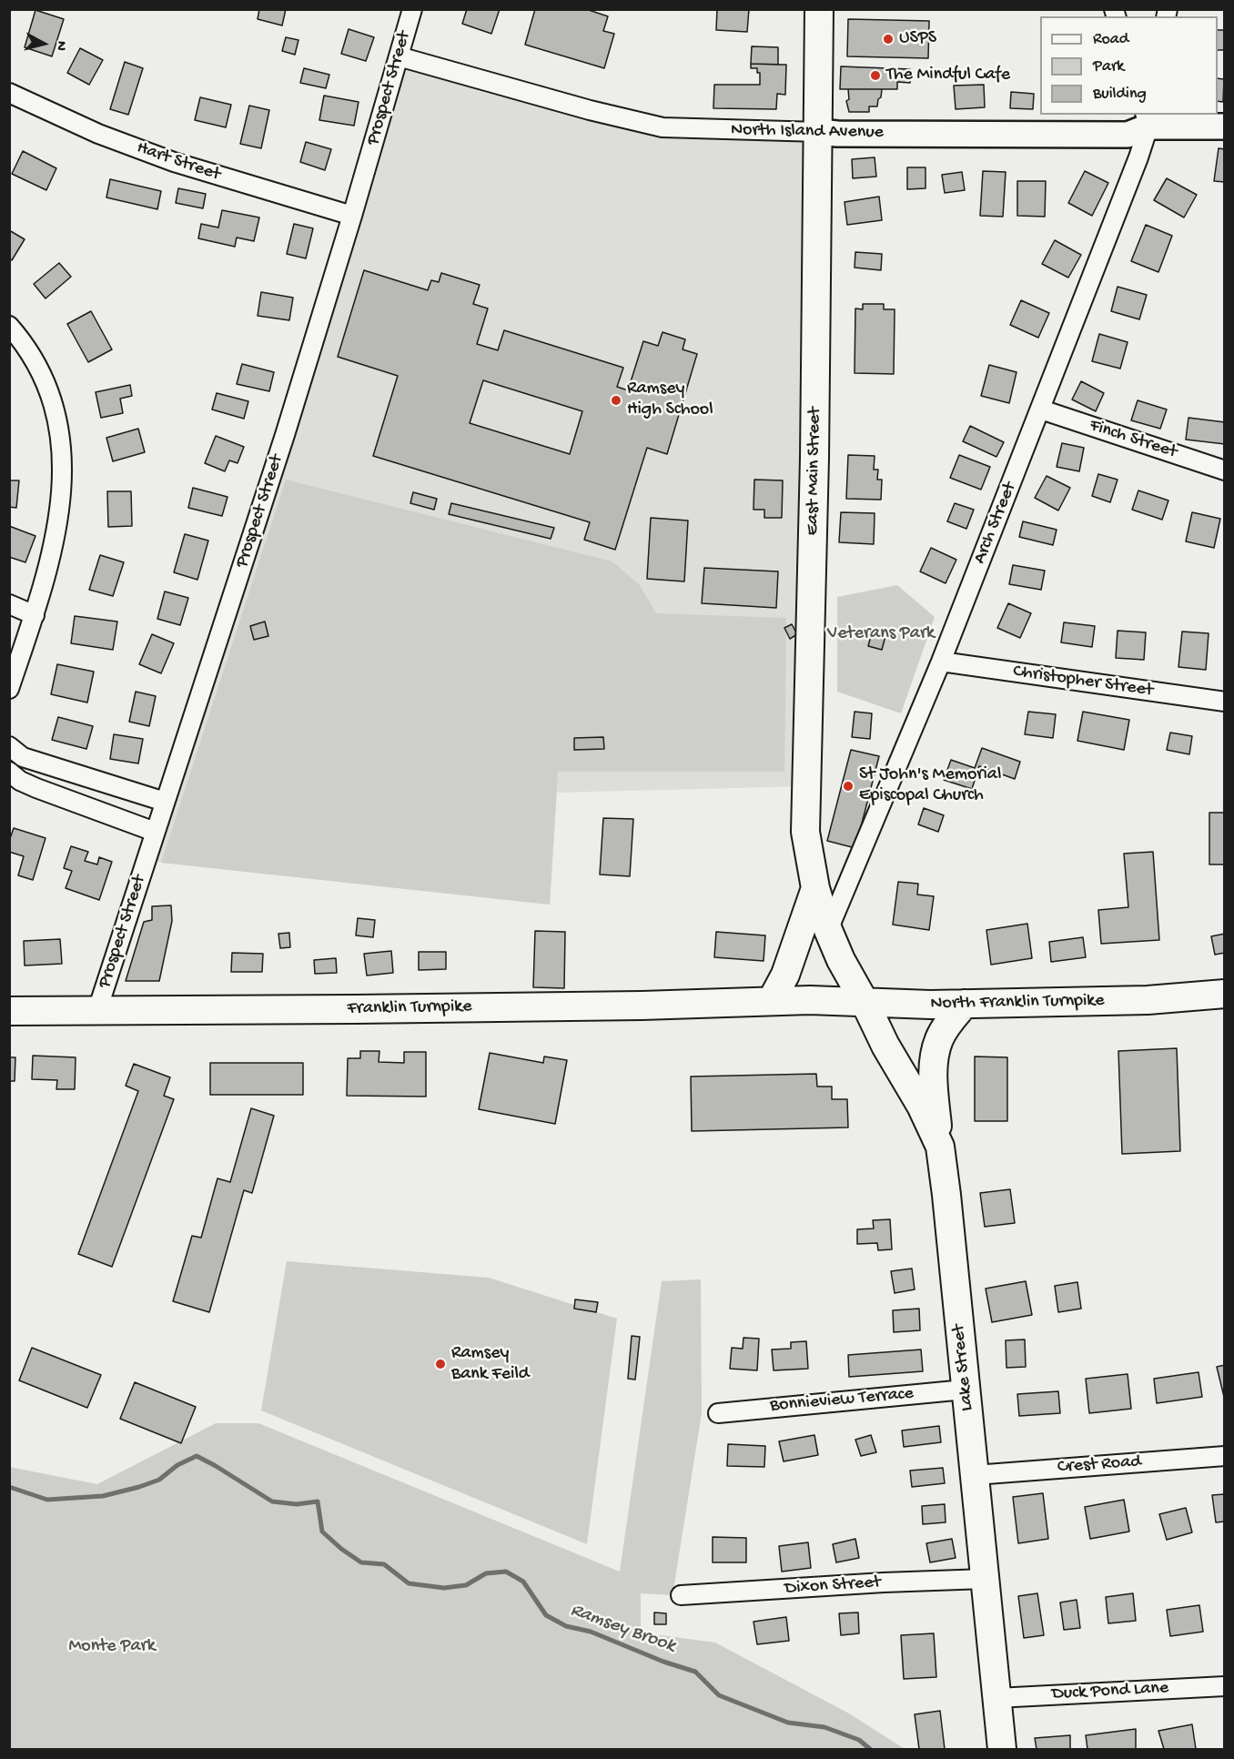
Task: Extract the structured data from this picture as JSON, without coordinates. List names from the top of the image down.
{
  "streets": {
    "main road": [
      "East Main Street",
      "North Franklin Turnpike",
      "Franklin Turnpike",
      "Lake Street"
    ],
    "street": [
      "Prospect Street",
      "North Island Avenue",
      "Hart Street",
      "Finch Street",
      "Arch Street",
      "Christopher Street",
      "Bonnieview Terrace",
      "Crest Road",
      "Dixon Street",
      "Duck Pond Lane"
    ]
  },
  "crossings": [
    ["Prospect Street", "North Island Avenue"],
    ["Prospect Street", "Hart Street"],
    ["Prospect Street", "Franklin Turnpike"],
    ["North Island Avenue", "East Main Street"],
    ["North Island Avenue", "Arch Street"],
    ["Finch Street", "Arch Street"],
    ["East Main Street", "Arch Street"],
    ["East Main Street", "North Franklin Turnpike"],
    ["East Main Street", "Lake Street"],
    ["Arch Street", "Christopher Street"],
    ["North Franklin Turnpike", "Franklin Turnpike"],
    ["North Franklin Turnpike", "Lake Street"],
    ["Lake Street", "Bonnieview Terrace"],
    ["Lake Street", "Crest Road"],
    ["Lake Street", "Dixon Street"],
    ["Lake Street", "Duck Pond Lane"]
  ],
  "water": ["Ramsey Brook"],
  "parks": ["Veterans Park", "Monte Park"],
  "places": [
    "USPS",
    "The Mindful Cafe",
    "Ramsey High School",
    "St John's Memorial Episcopal Church",
    "Ramsey Bank Feild"
  ],
  "legend": ["Road", "Park", "Building"],
  "north": "right"
}
